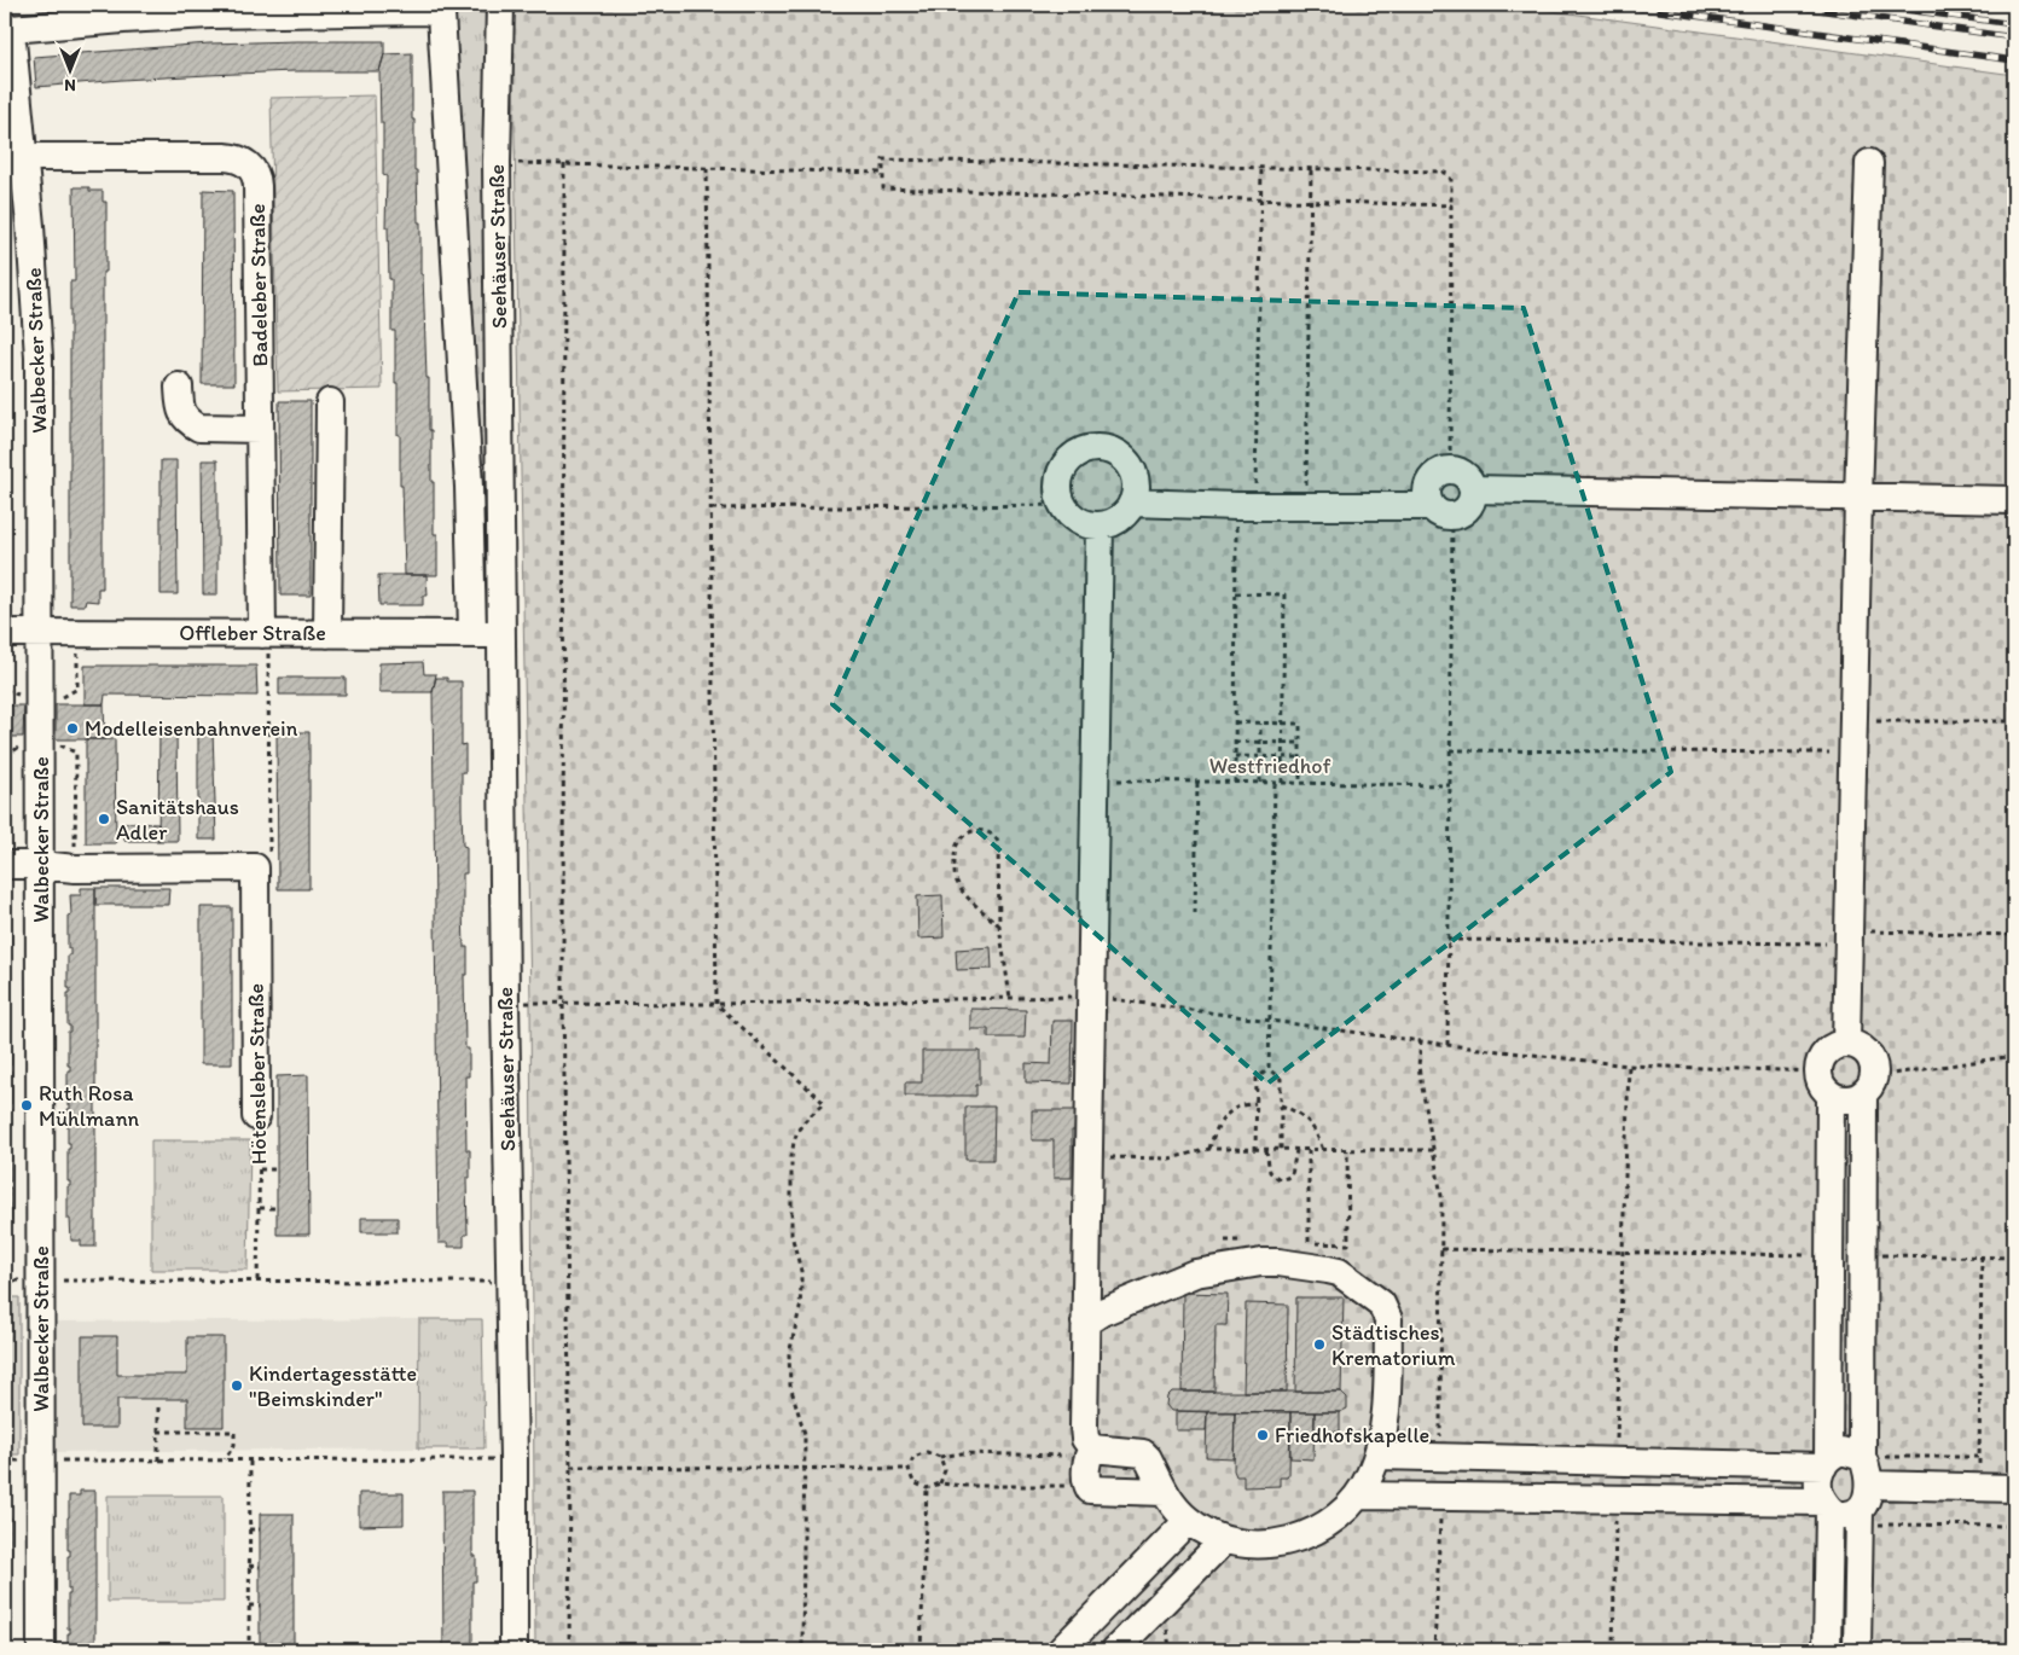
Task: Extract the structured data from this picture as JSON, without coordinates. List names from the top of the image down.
{
  "streets": {
    "street": [
      "Seehäuser Straße",
      "Badeleber Straße",
      "Walbecker Straße",
      "Offleber Straße",
      "Hötensleber Straße"
    ]
  },
  "crossings": [
    ["Seehäuser Straße", "Walbecker Straße"],
    ["Seehäuser Straße", "Offleber Straße"],
    ["Badeleber Straße", "Walbecker Straße"],
    ["Badeleber Straße", "Offleber Straße"],
    ["Walbecker Straße", "Offleber Straße"]
  ],
  "parks": ["Westfriedhof"],
  "places": [
    "Modelleisenbahnverein",
    "Sanitätshaus Adler",
    "Ruth Rosa Mühlmann",
    "Städtisches Krematorium",
    "Kindertagesstätte \"Beimskinder\"",
    "Friedhofskapelle"
  ],
  "north": "bottom"
}
